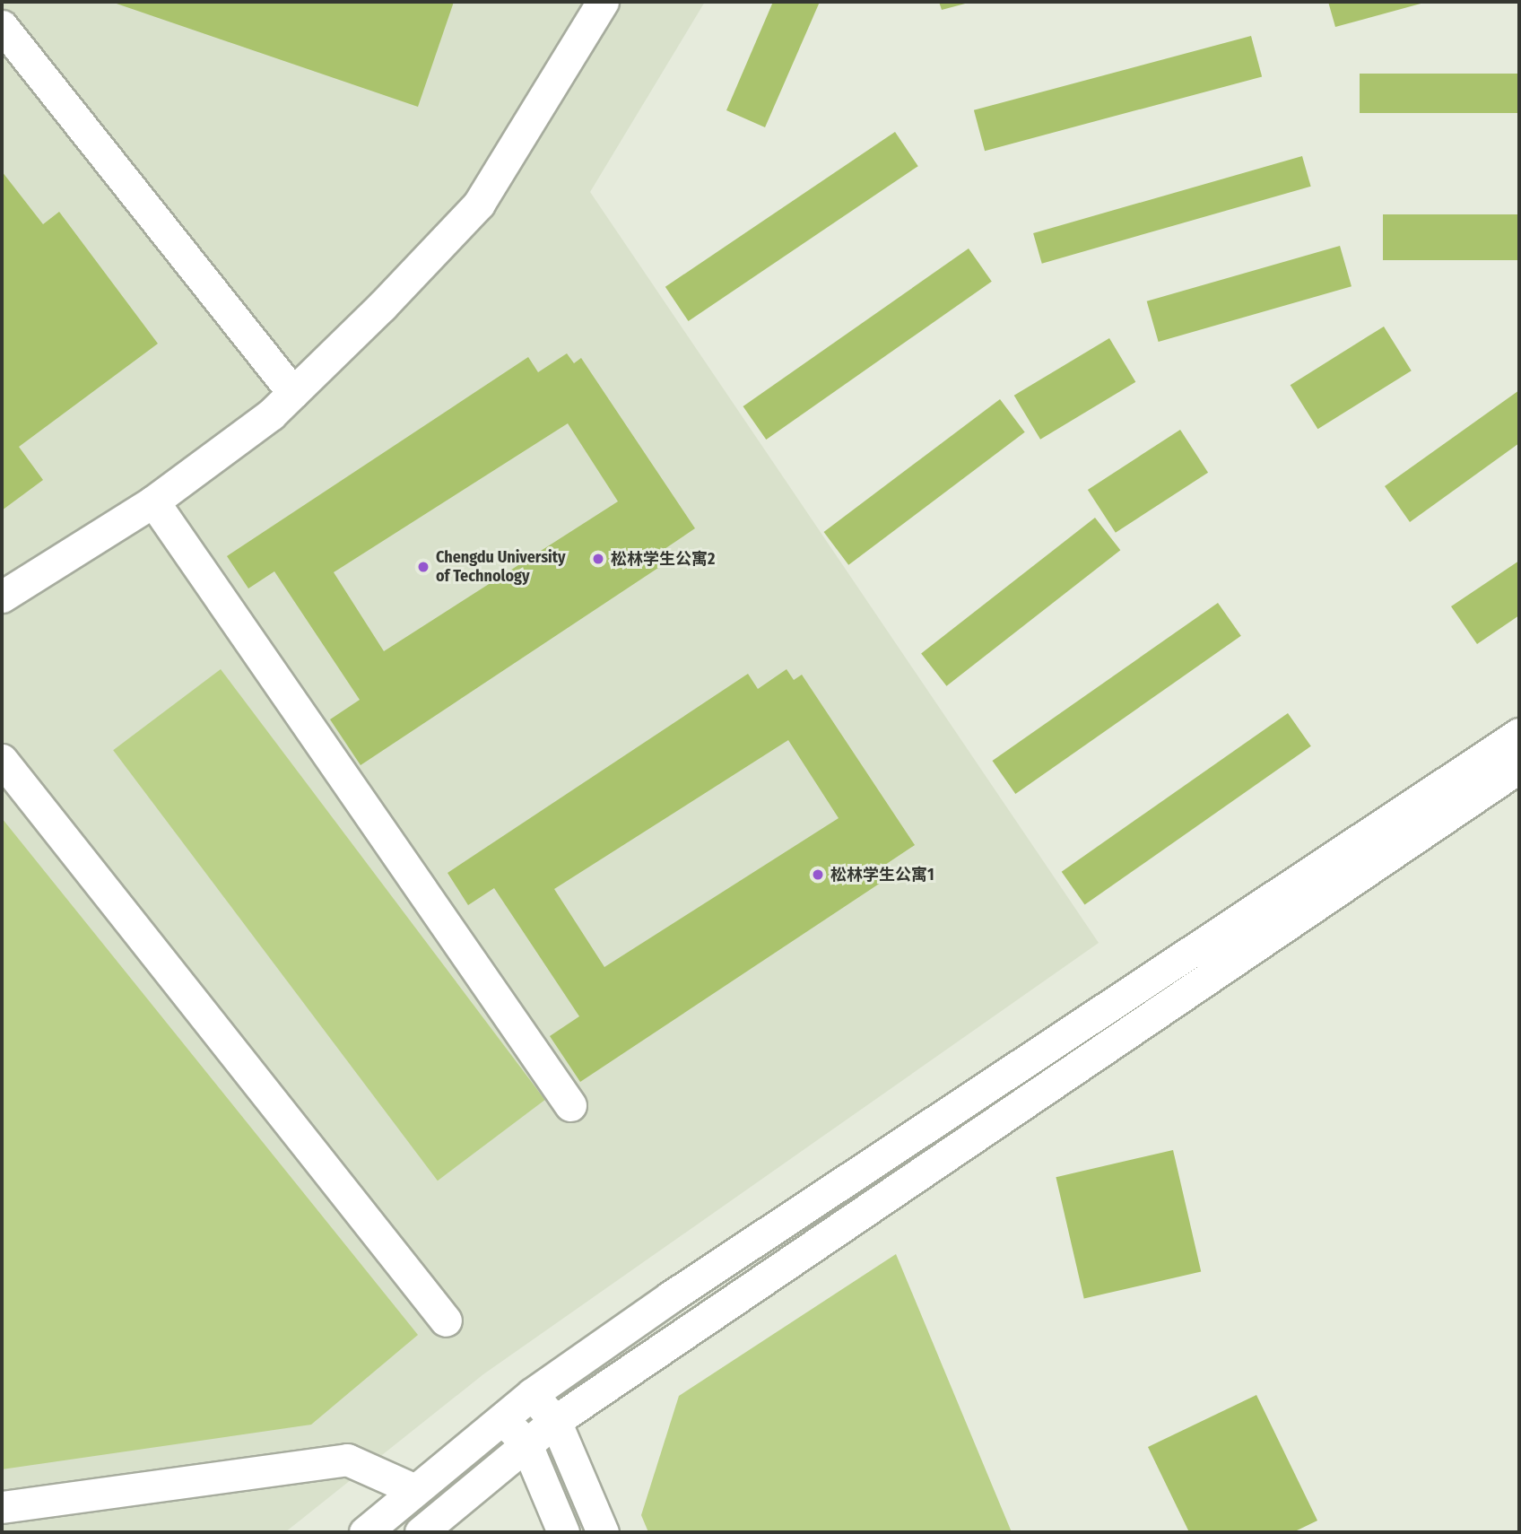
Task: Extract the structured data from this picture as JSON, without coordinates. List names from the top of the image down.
{
  "places": ["松林学生公寓2", "Chengdu University of Technology", "松林学生公寓1"]
}
